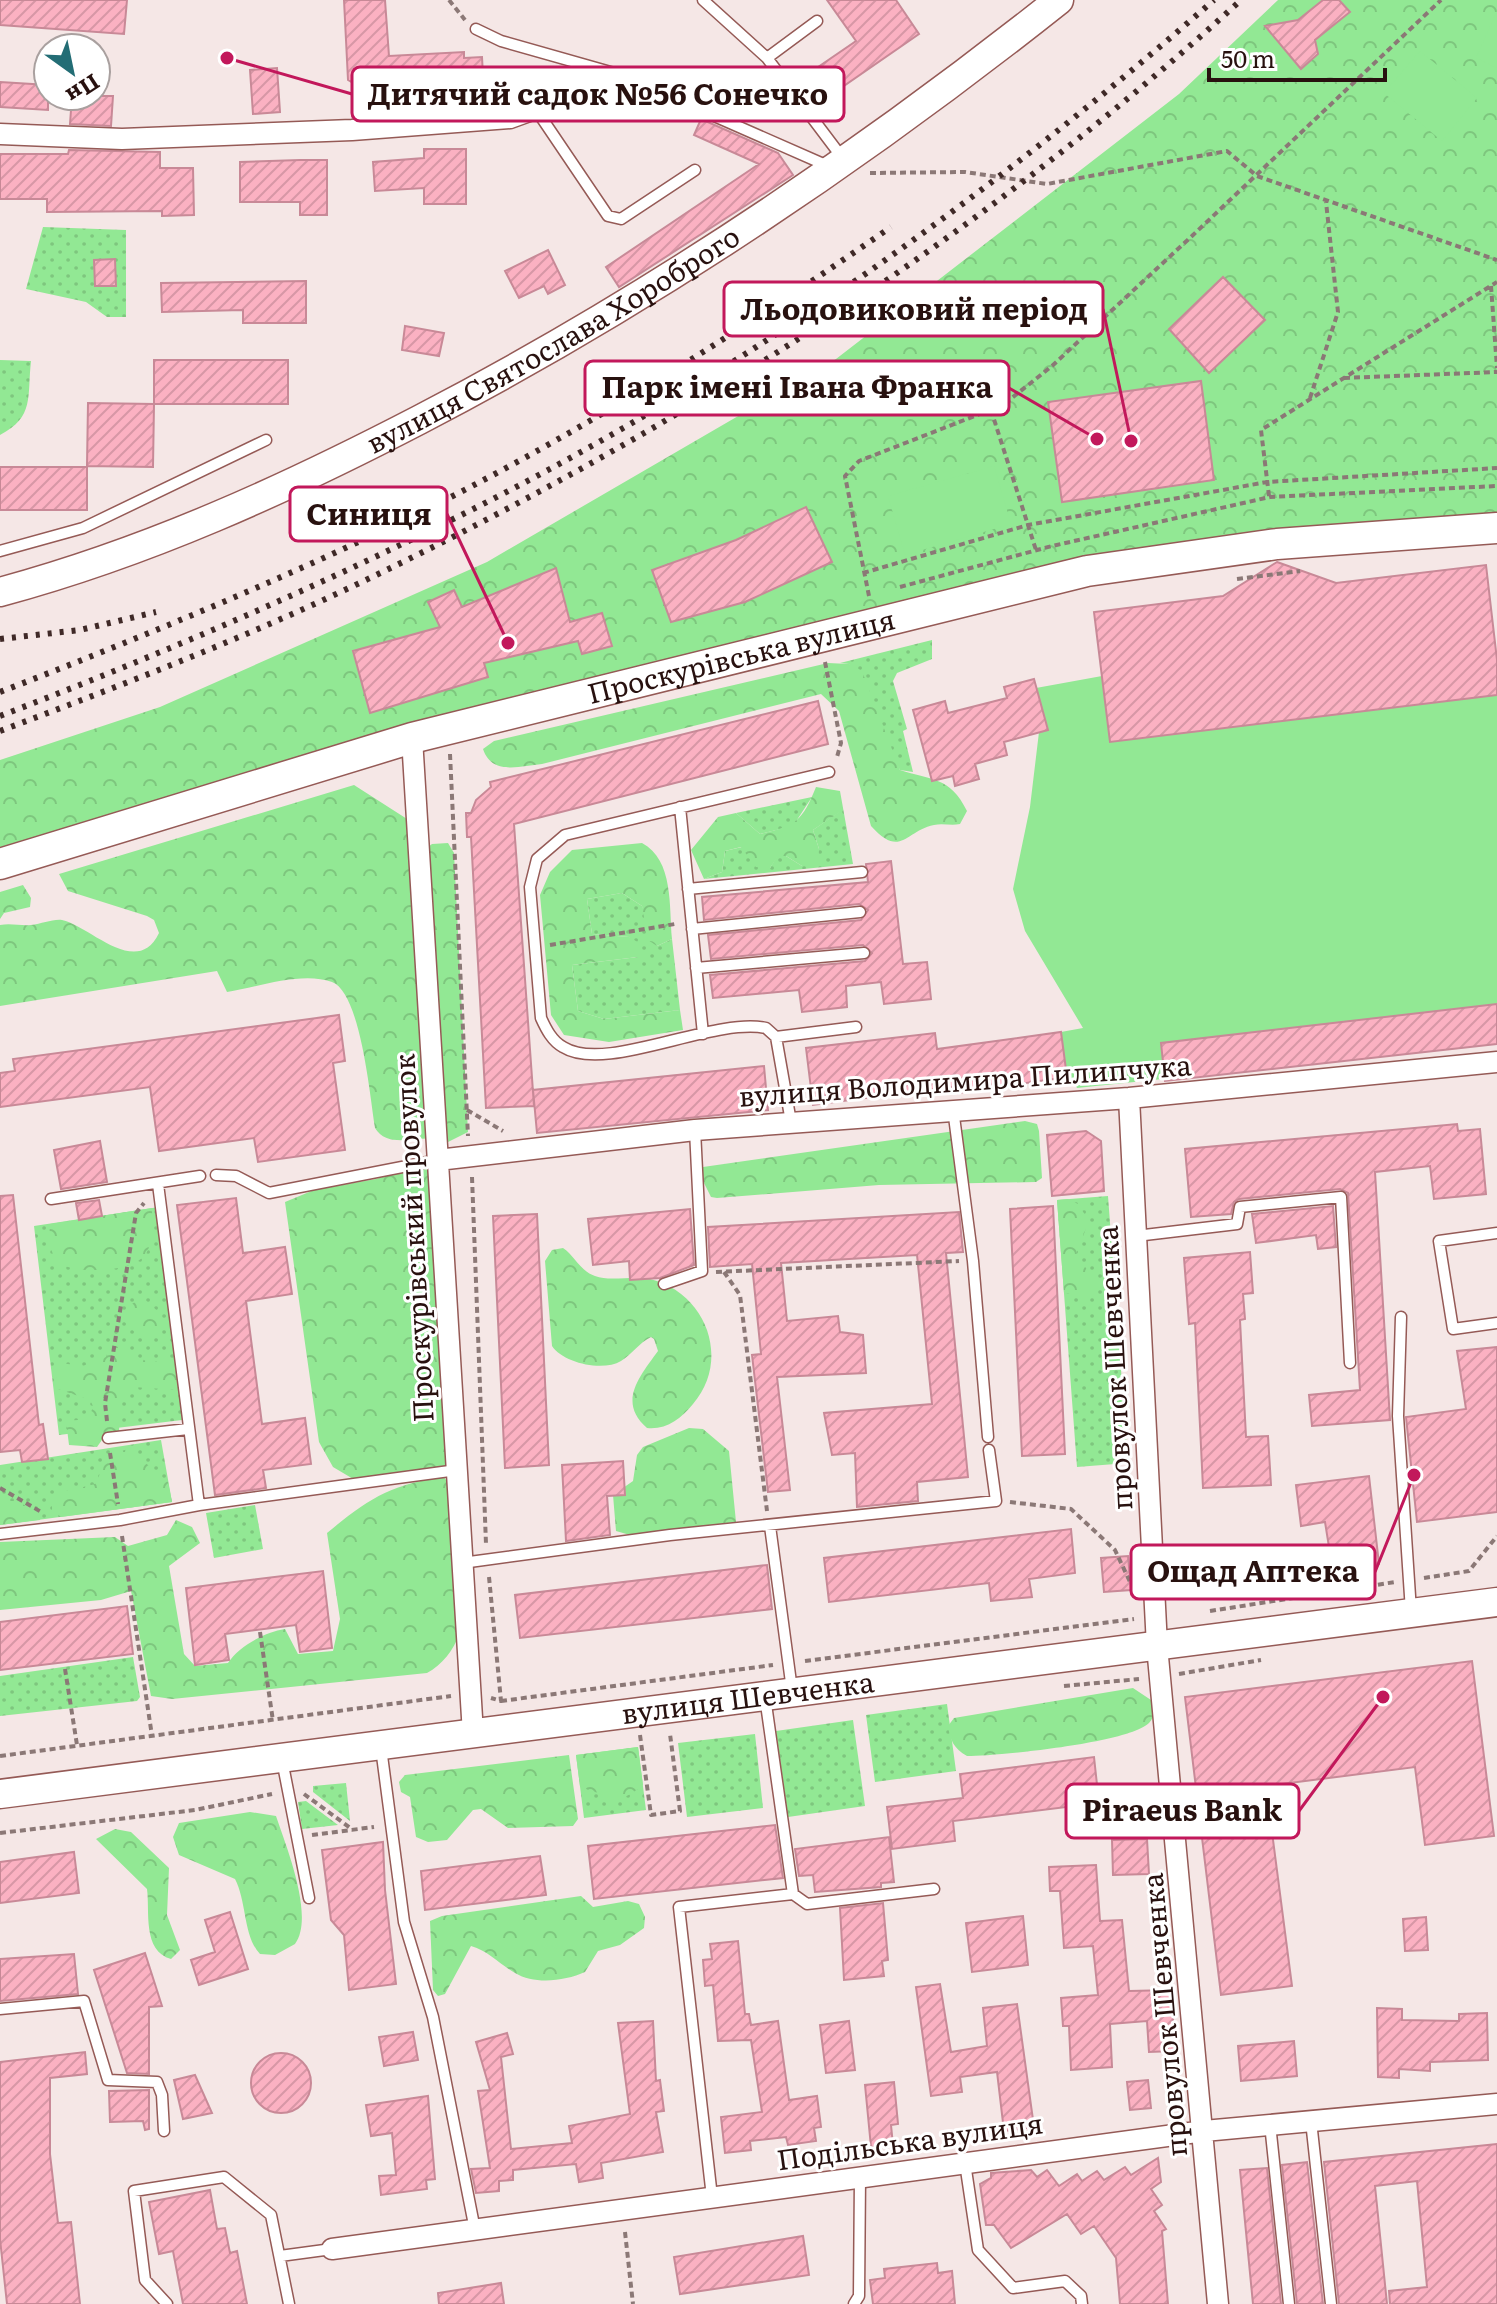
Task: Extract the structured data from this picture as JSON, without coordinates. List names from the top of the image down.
{
  "streets": {
    "main road": ["вулиця Святослава Хороброго", "Проскурівська вулиця", "вулиця Шевченка"],
    "street": [
      "вулиця Володимира Пилипчука",
      "Проскурівський провулок",
      "провулок Шевченка",
      "Подільська вулиця"
    ]
  },
  "crossings": [
    ["Проскурівська вулиця", "Проскурівський провулок"],
    ["вулиця Володимира Пилипчука", "Проскурівський провулок"],
    ["вулиця Володимира Пилипчука", "провулок Шевченка"],
    ["Проскурівський провулок", "вулиця Шевченка"],
    ["провулок Шевченка", "вулиця Шевченка"],
    ["провулок Шевченка", "Подільська вулиця"]
  ],
  "places": [
    "Дитячий садок №56 Сонечко",
    "Парк імені Івана Франка",
    "Льодовиковий період",
    "Синиця",
    "Ощад Аптека",
    "Piraeus Bank"
  ],
  "scale_bar": "50 m",
  "north": "bottom right"
}
